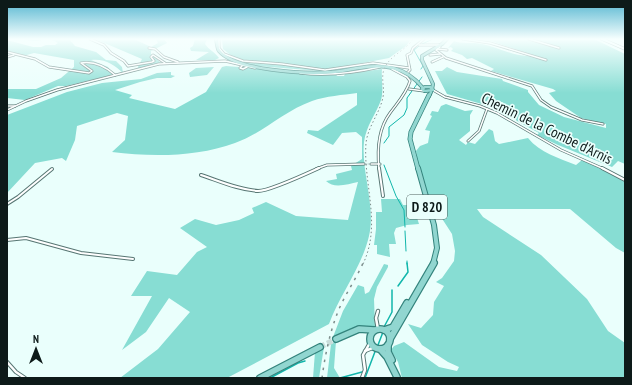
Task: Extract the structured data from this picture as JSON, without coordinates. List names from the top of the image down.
{
  "streets": {
    "main road": ["D 820"],
    "street": ["Chemin de la Combe d'Arnis"]
  },
  "crossings": [
    ["Chemin de la Combe d'Arnis", "D 820"]
  ],
  "north": "top"
}
